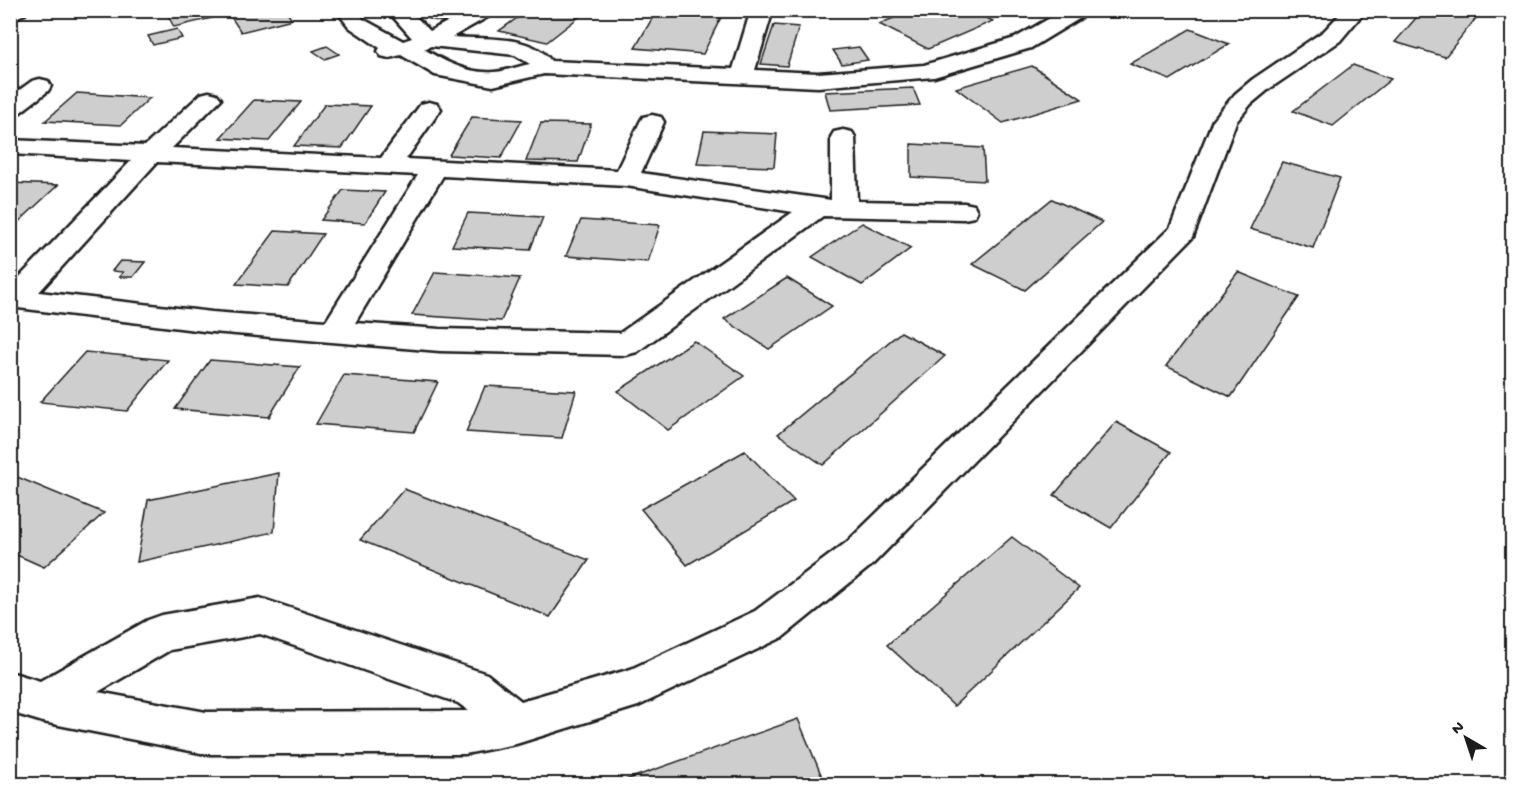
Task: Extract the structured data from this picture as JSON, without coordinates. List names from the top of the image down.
{
  "north": "top left"
}
